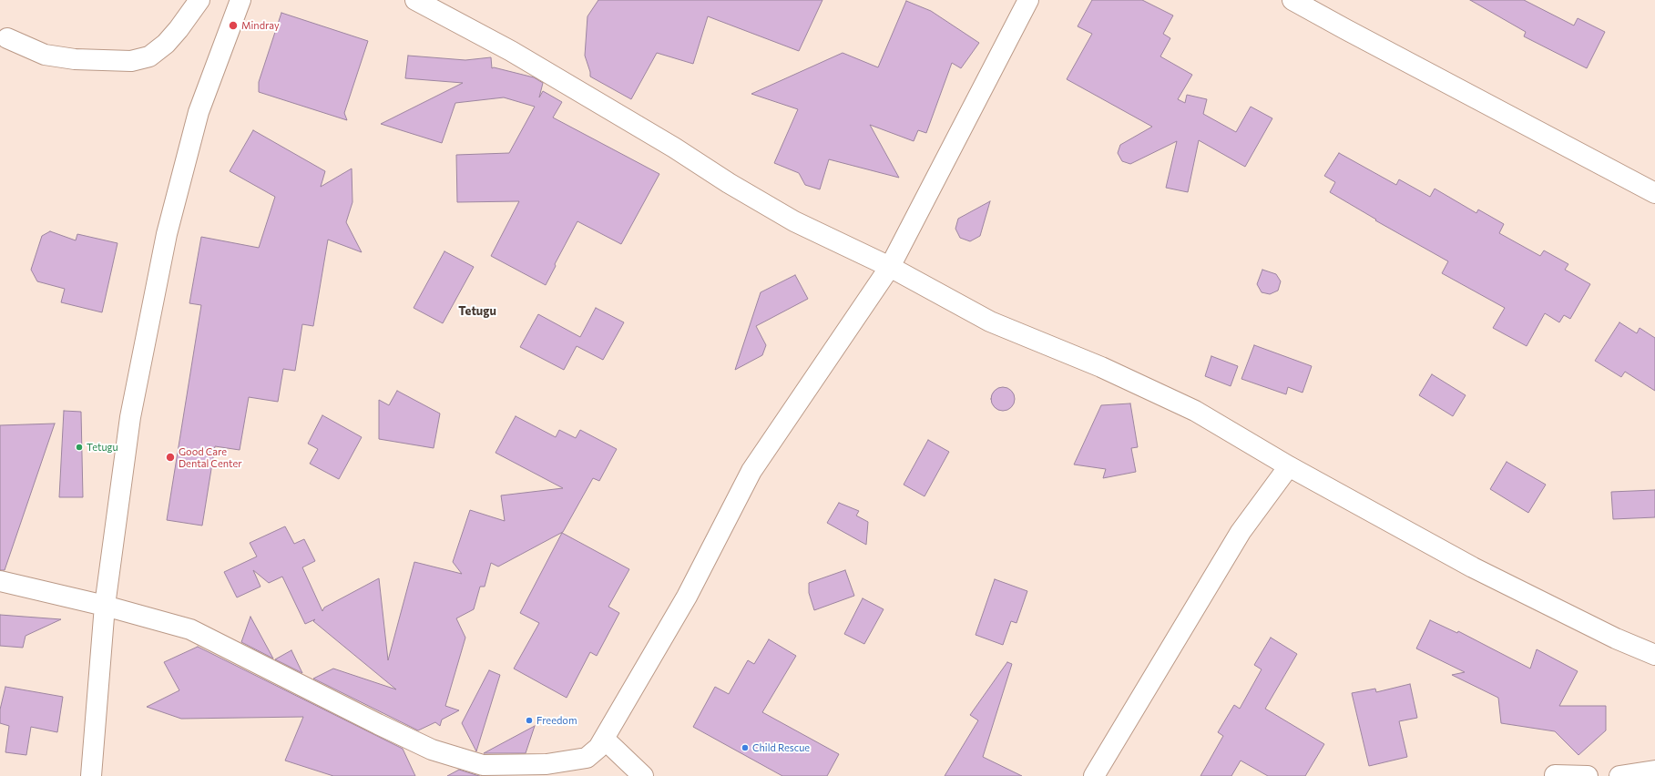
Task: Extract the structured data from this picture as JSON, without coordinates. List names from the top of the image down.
{
  "districts": ["Tetugu"],
  "places": [
    "Mindray",
    "Tetugu",
    "Good Care Dental Center",
    "Freedom",
    "Child Rescue"
  ]
}
